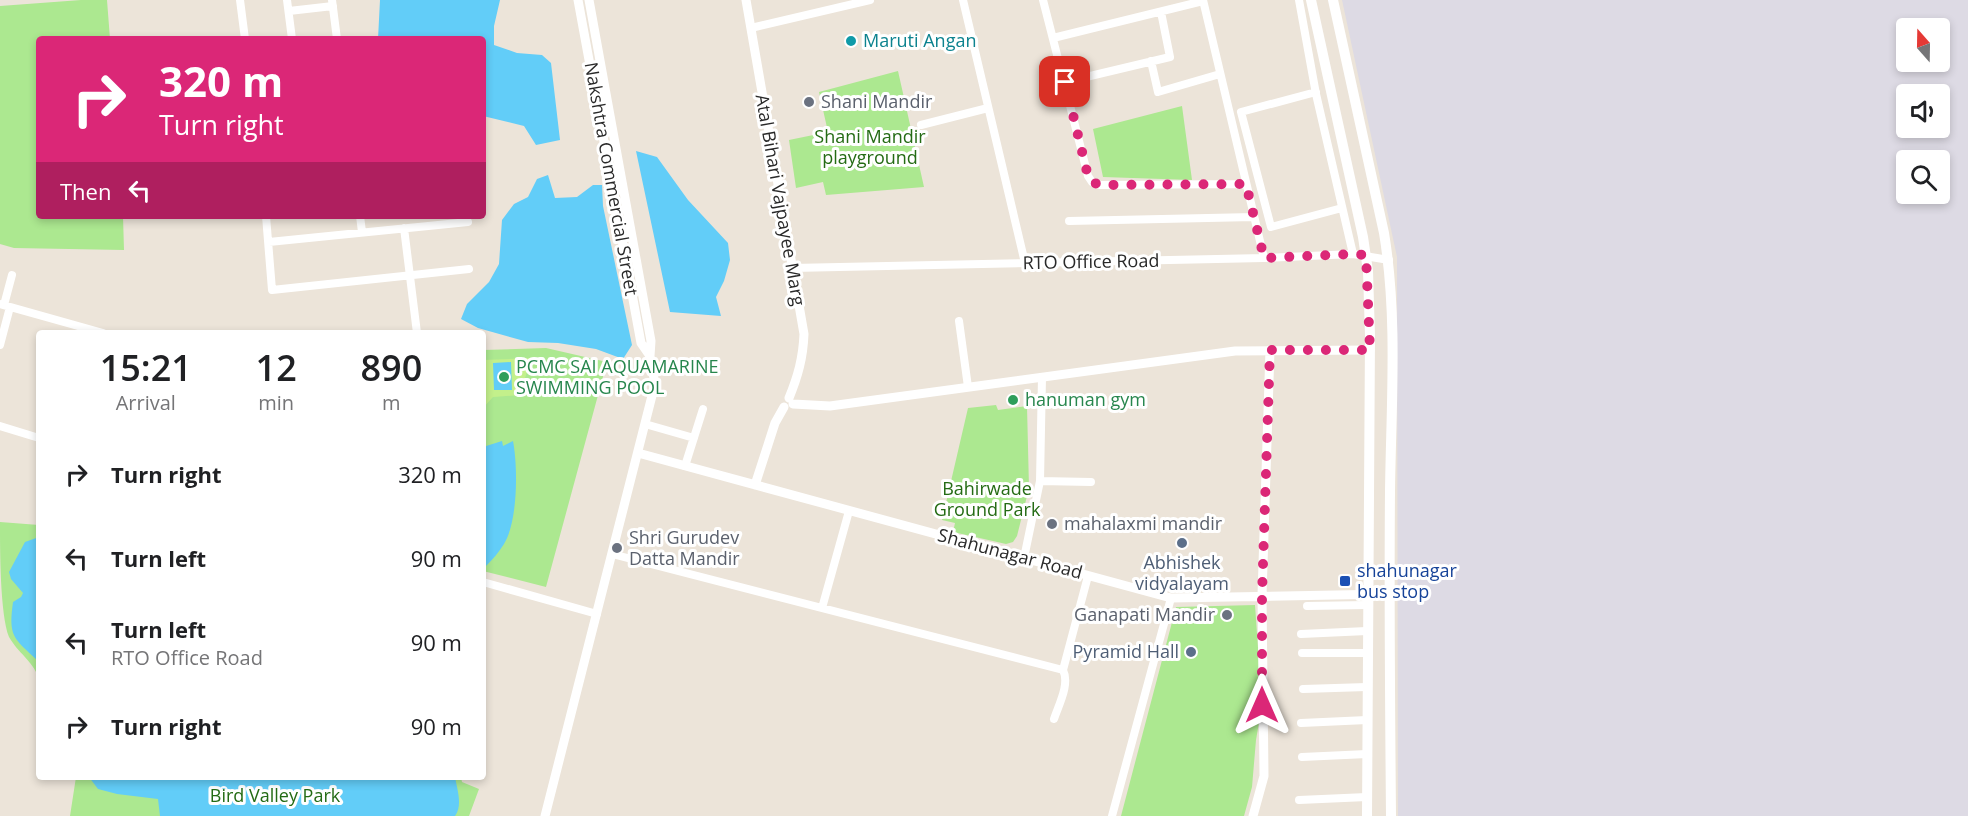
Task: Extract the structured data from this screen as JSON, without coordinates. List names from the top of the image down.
{
  "streets": {
    "street": [
      "Nakshtra Commercial Street",
      "Atal Bihari Vajpayee Marg",
      "RTO Office Road",
      "Shahunagar Road"
    ]
  },
  "crossings": [
    ["Nakshtra Commercial Street", "Shahunagar Road"],
    ["Atal Bihari Vajpayee Marg", "RTO Office Road"],
    ["Atal Bihari Vajpayee Marg", "Shahunagar Road"]
  ],
  "parks": ["Shani Mandir playground", "Bahirwade Ground Park", "Bird Valley Park"],
  "places": {
    "other": [
      "Maruti Angan",
      "Shani Mandir",
      "PCMC SAI AQUAMARINE SWIMMING POOL",
      "hanuman gym",
      "mahalaxmi mandir",
      "Abhishek vidyalayam",
      "Shri Gurudev Datta Mandir",
      "Ganapati Mandir",
      "Pyramid Hall"
    ],
    "transit": ["shahunagar bus stop"]
  },
  "north": "top",
  "page": {
    "turn": ["320 m", "Turn right"],
    "then": "Then",
    "eta": [
      "15:21",
      "Arrival",
      "12",
      "min",
      "890",
      "m"
    ],
    "list": [
      {
        "name": "Turn right",
        "value": "320 m"
      },
      {
        "name": "Turn left",
        "value": "90 m"
      },
      {
        "name": "Turn left",
        "note": "RTO Office Road",
        "value": "90 m"
      },
      {
        "name": "Turn right",
        "value": "90 m"
      }
    ]
  }
}
